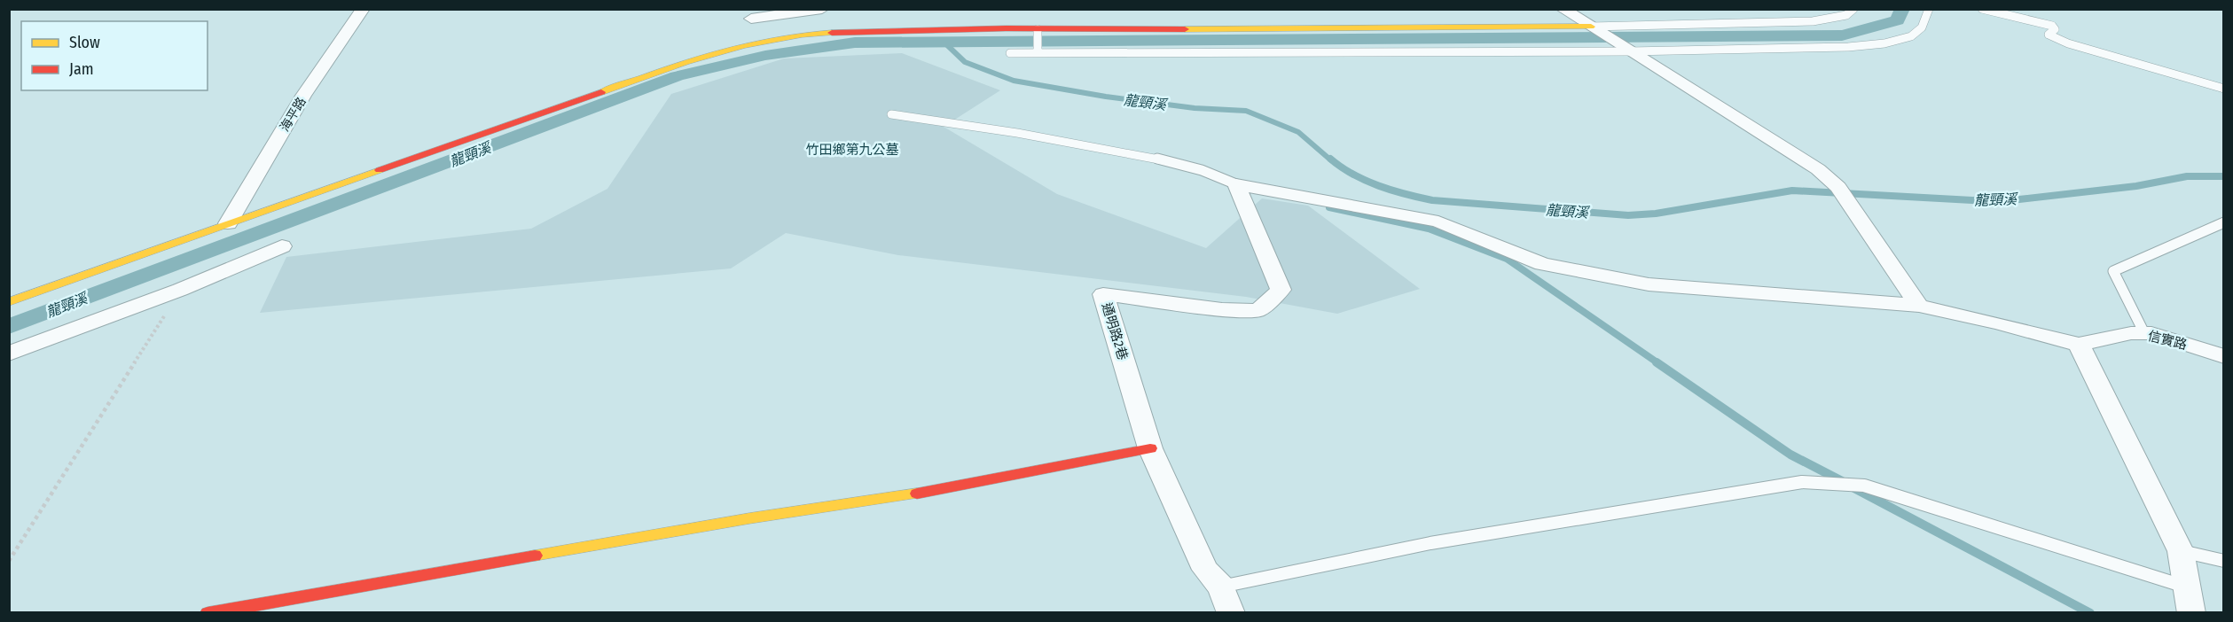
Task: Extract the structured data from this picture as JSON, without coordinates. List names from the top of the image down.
{
  "streets": {
    "street": ["海平路", "通明路2巷", "信實路"]
  },
  "water": ["龍頸溪"],
  "parks": ["竹田鄉第九公墓"],
  "legend": ["Slow", "Jam"]
}
